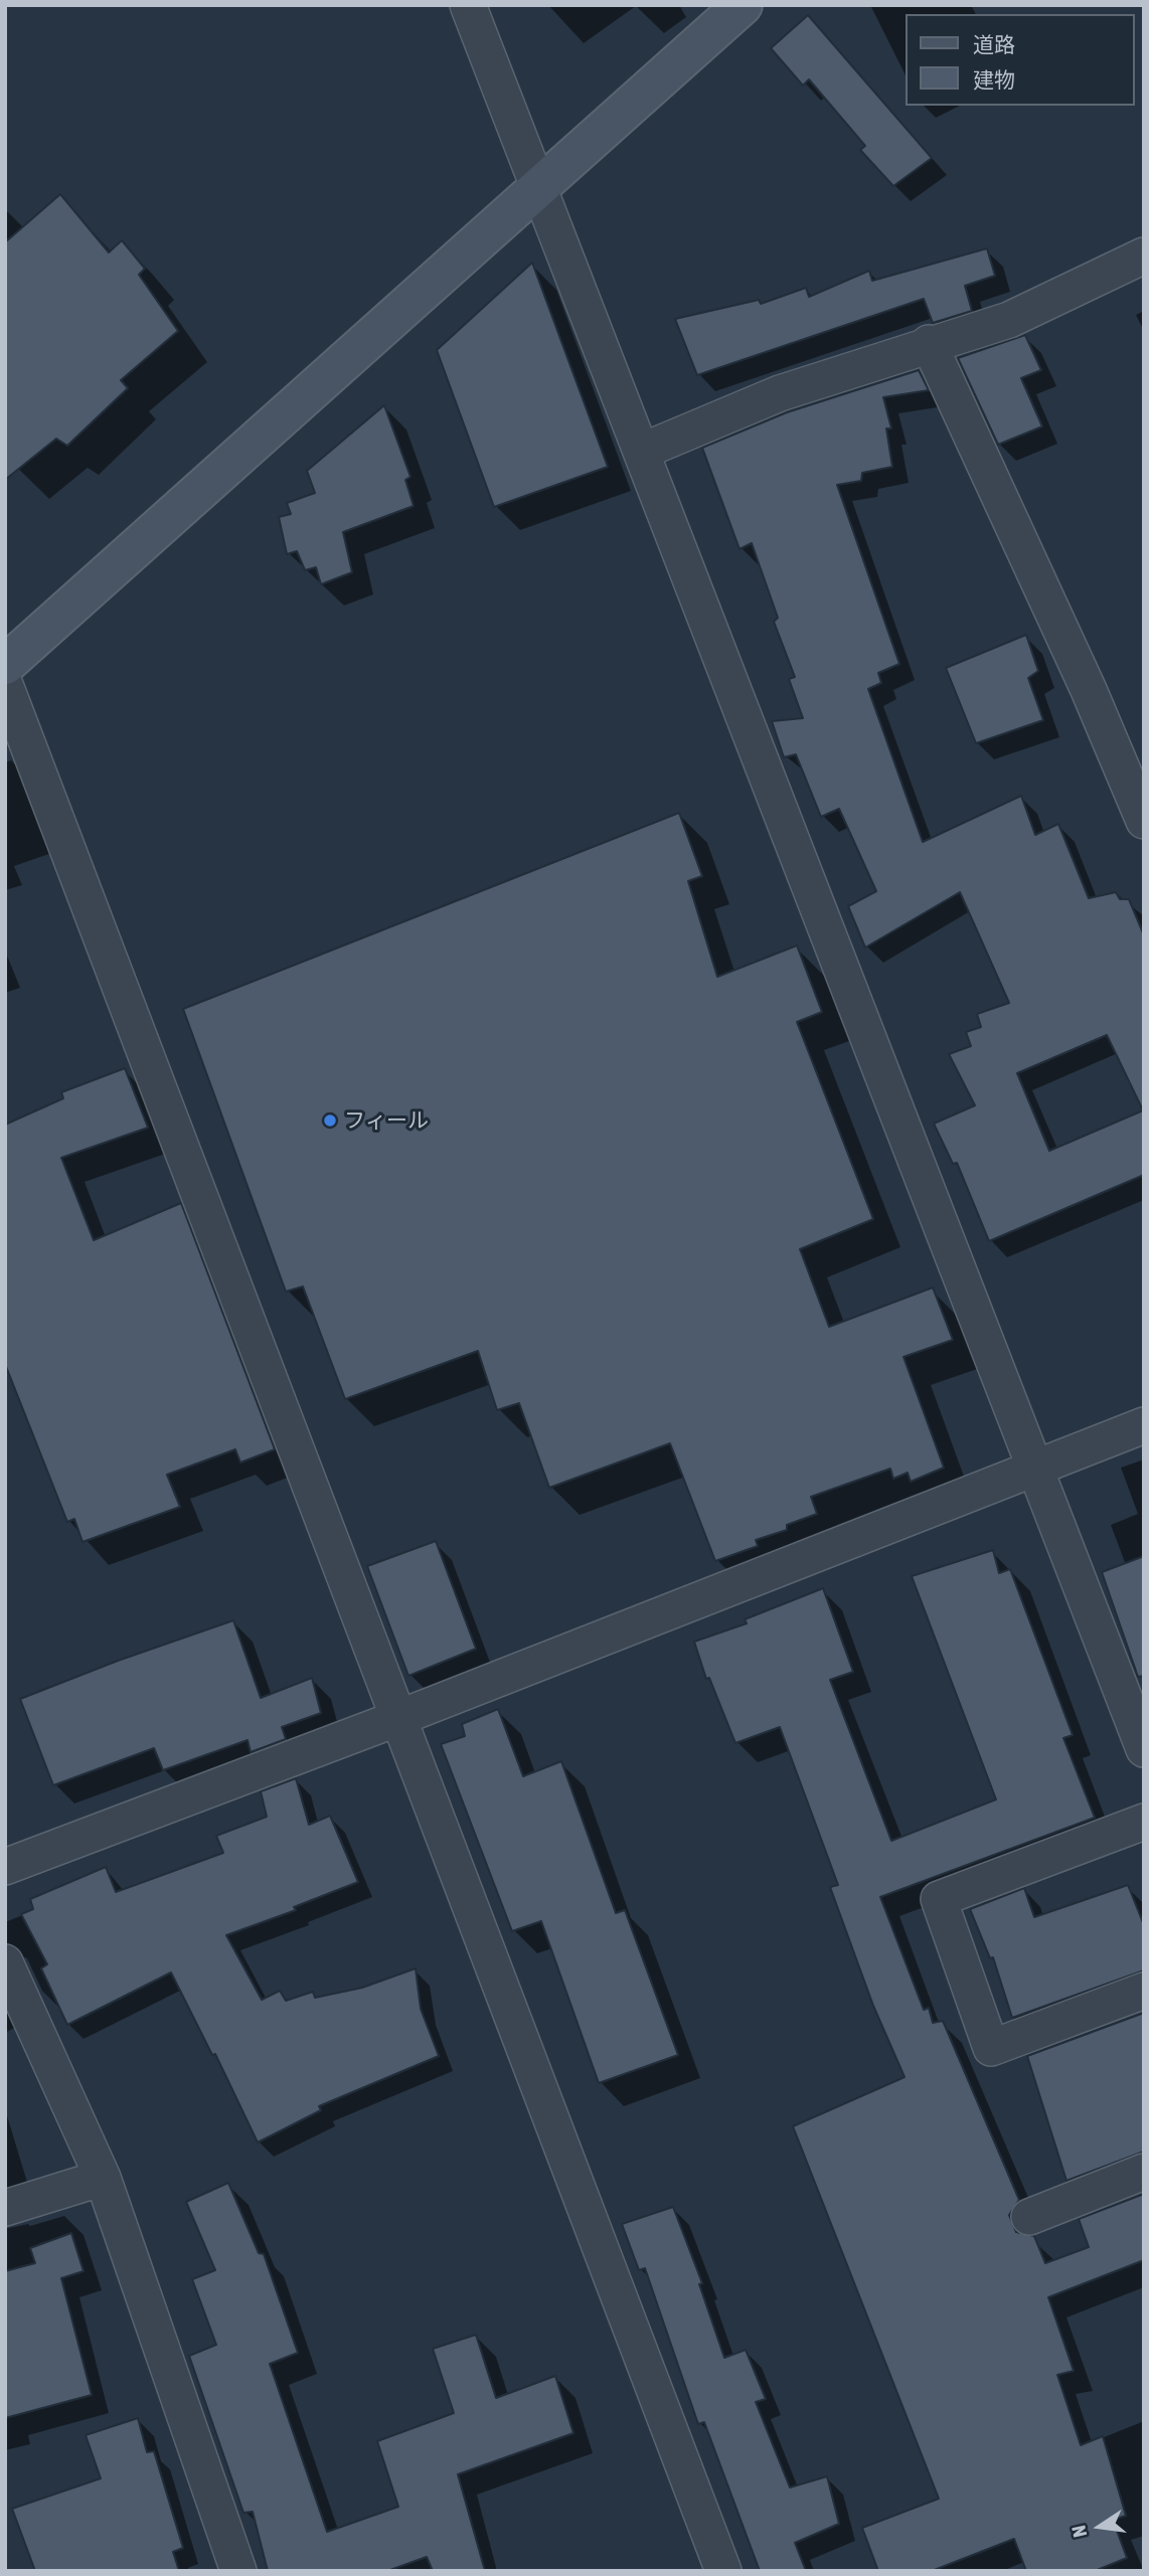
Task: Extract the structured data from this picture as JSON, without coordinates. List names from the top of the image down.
{
  "places": ["フィール"],
  "legend": ["道路", "建物"],
  "north": "left"
}
